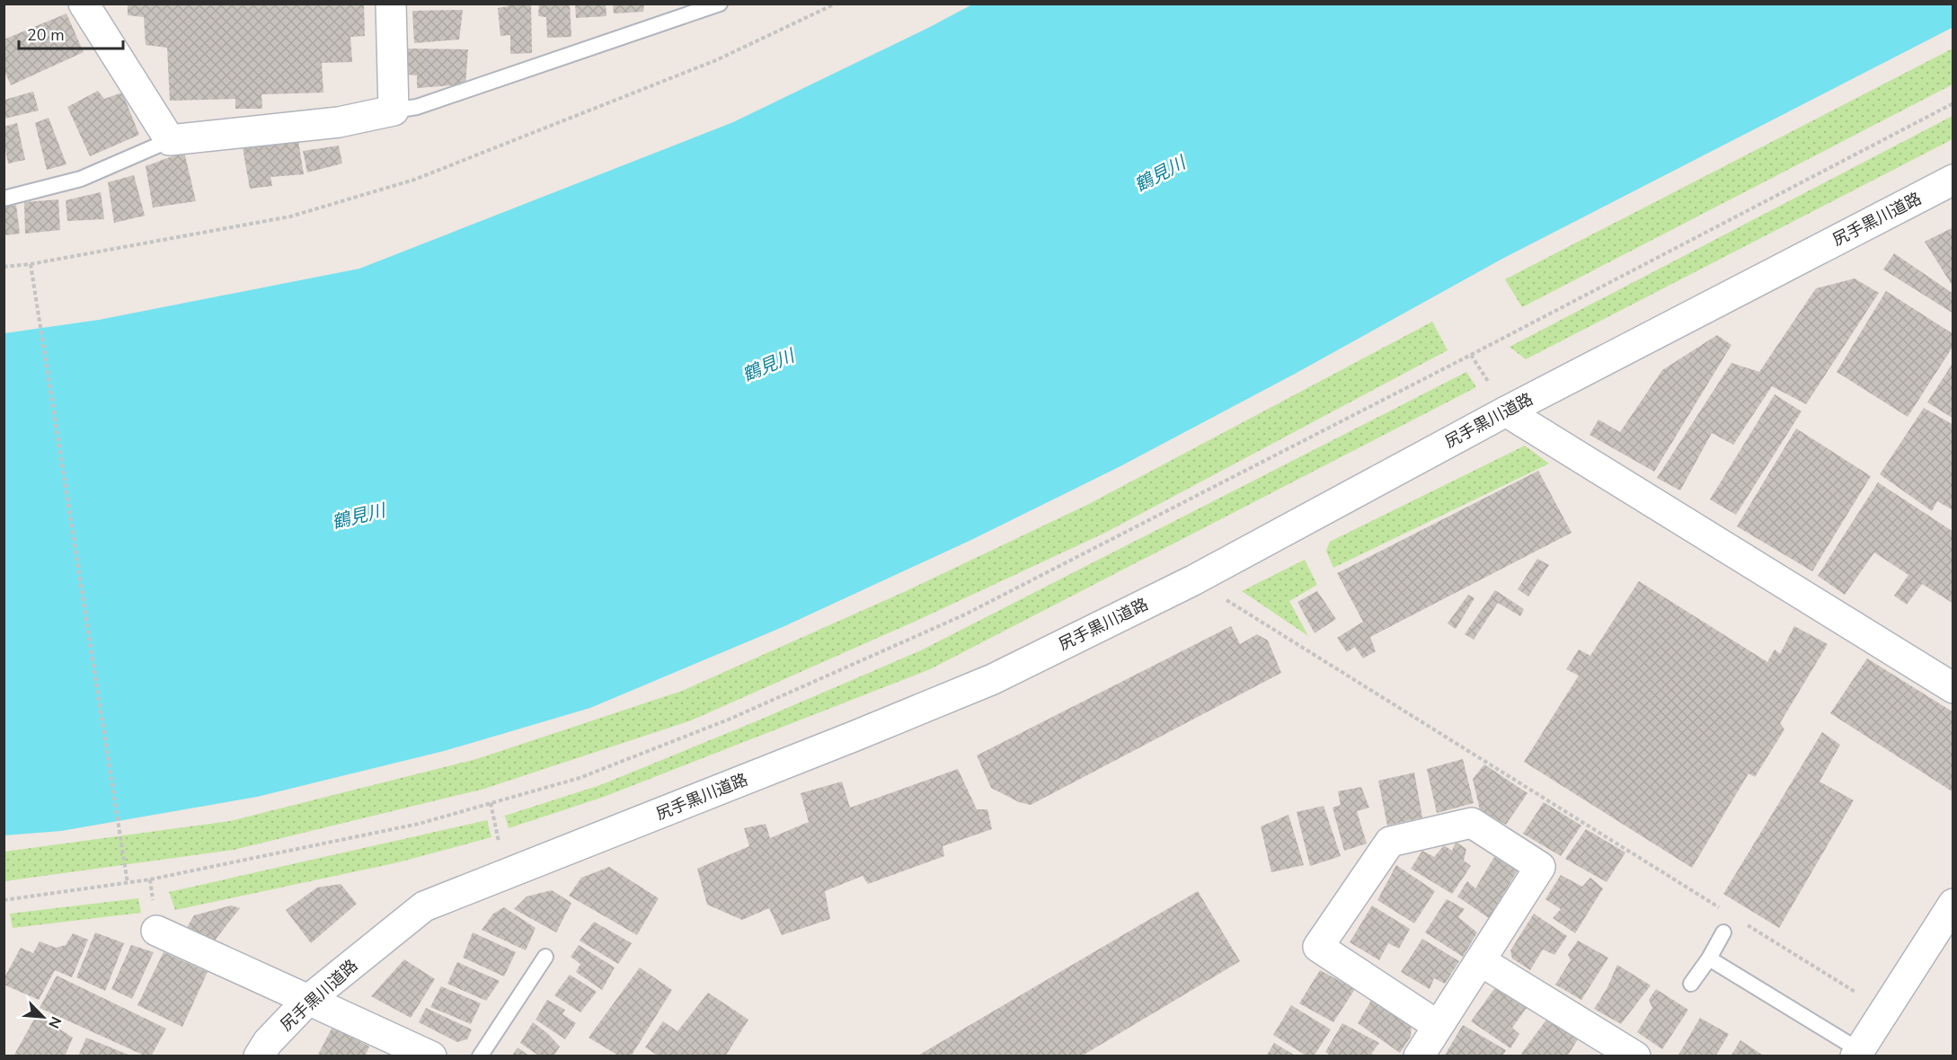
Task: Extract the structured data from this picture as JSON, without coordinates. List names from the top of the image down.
{
  "streets": {
    "street": ["尻手黒川道路"]
  },
  "water": ["鶴見川"],
  "scale_bar": "20 m",
  "north": "bottom right"
}
